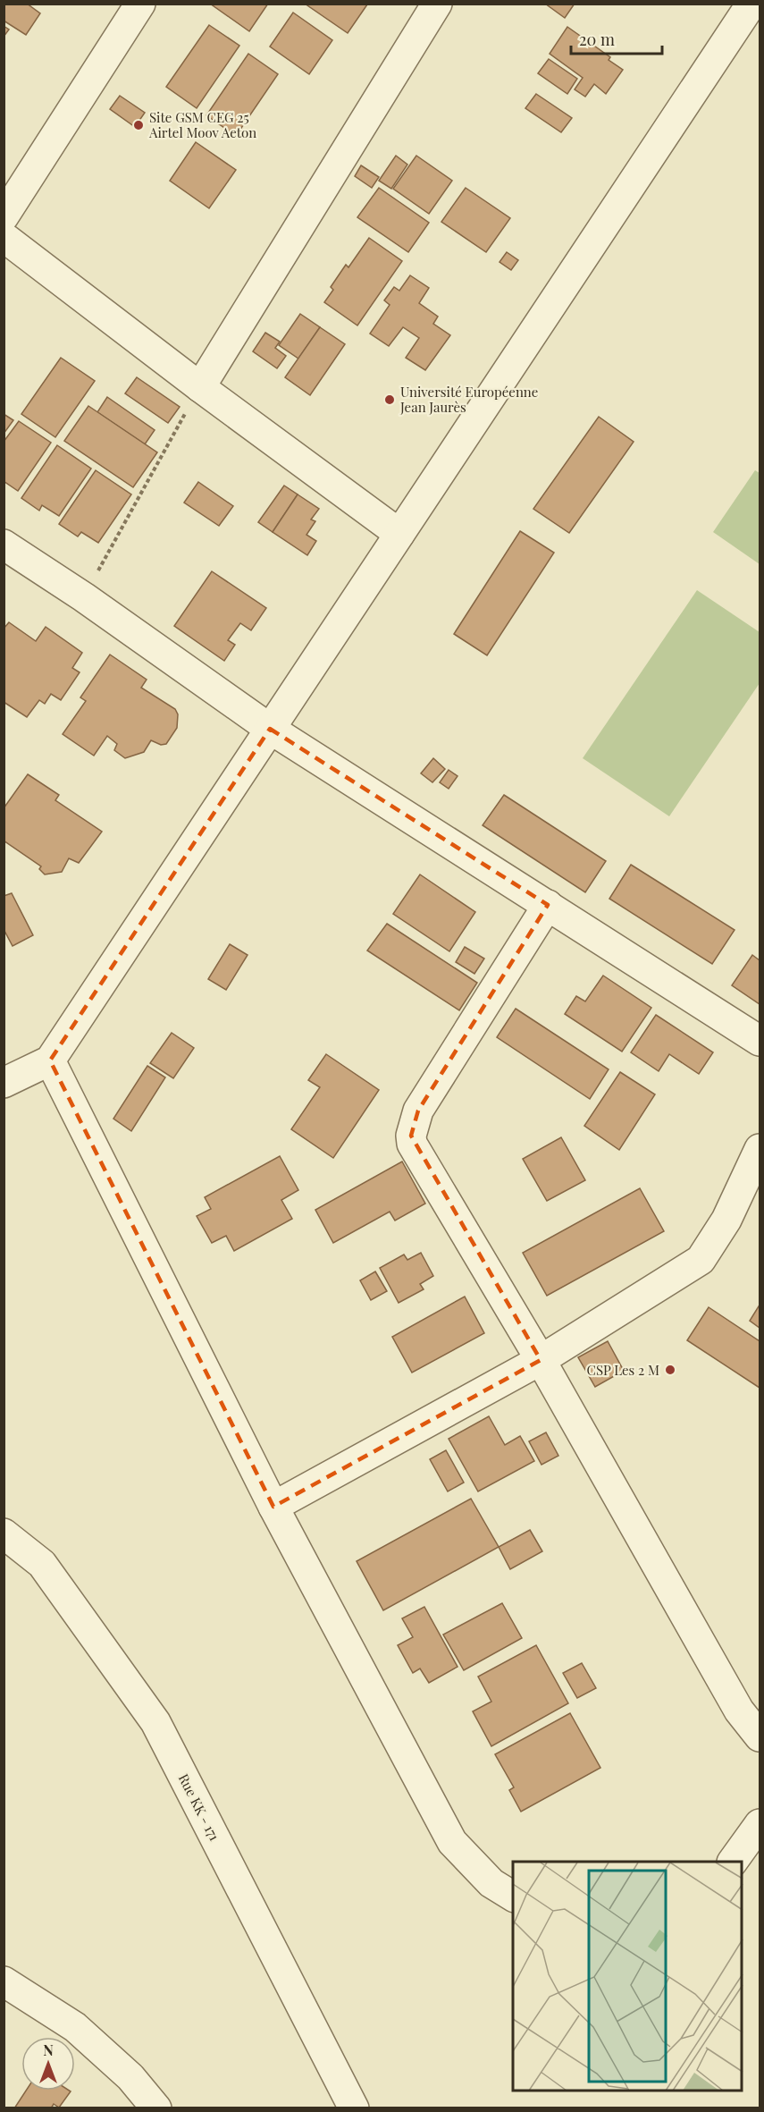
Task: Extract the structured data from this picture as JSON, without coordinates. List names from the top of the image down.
{
  "streets": {
    "street": ["Rue KK - 171"]
  },
  "places": ["Site GSM CEG 25 Airtel Moov Aeton", "Université Européenne Jean Jaurès", "CSP Les 2 M"],
  "scale_bar": "20 m",
  "north": "top"
}
